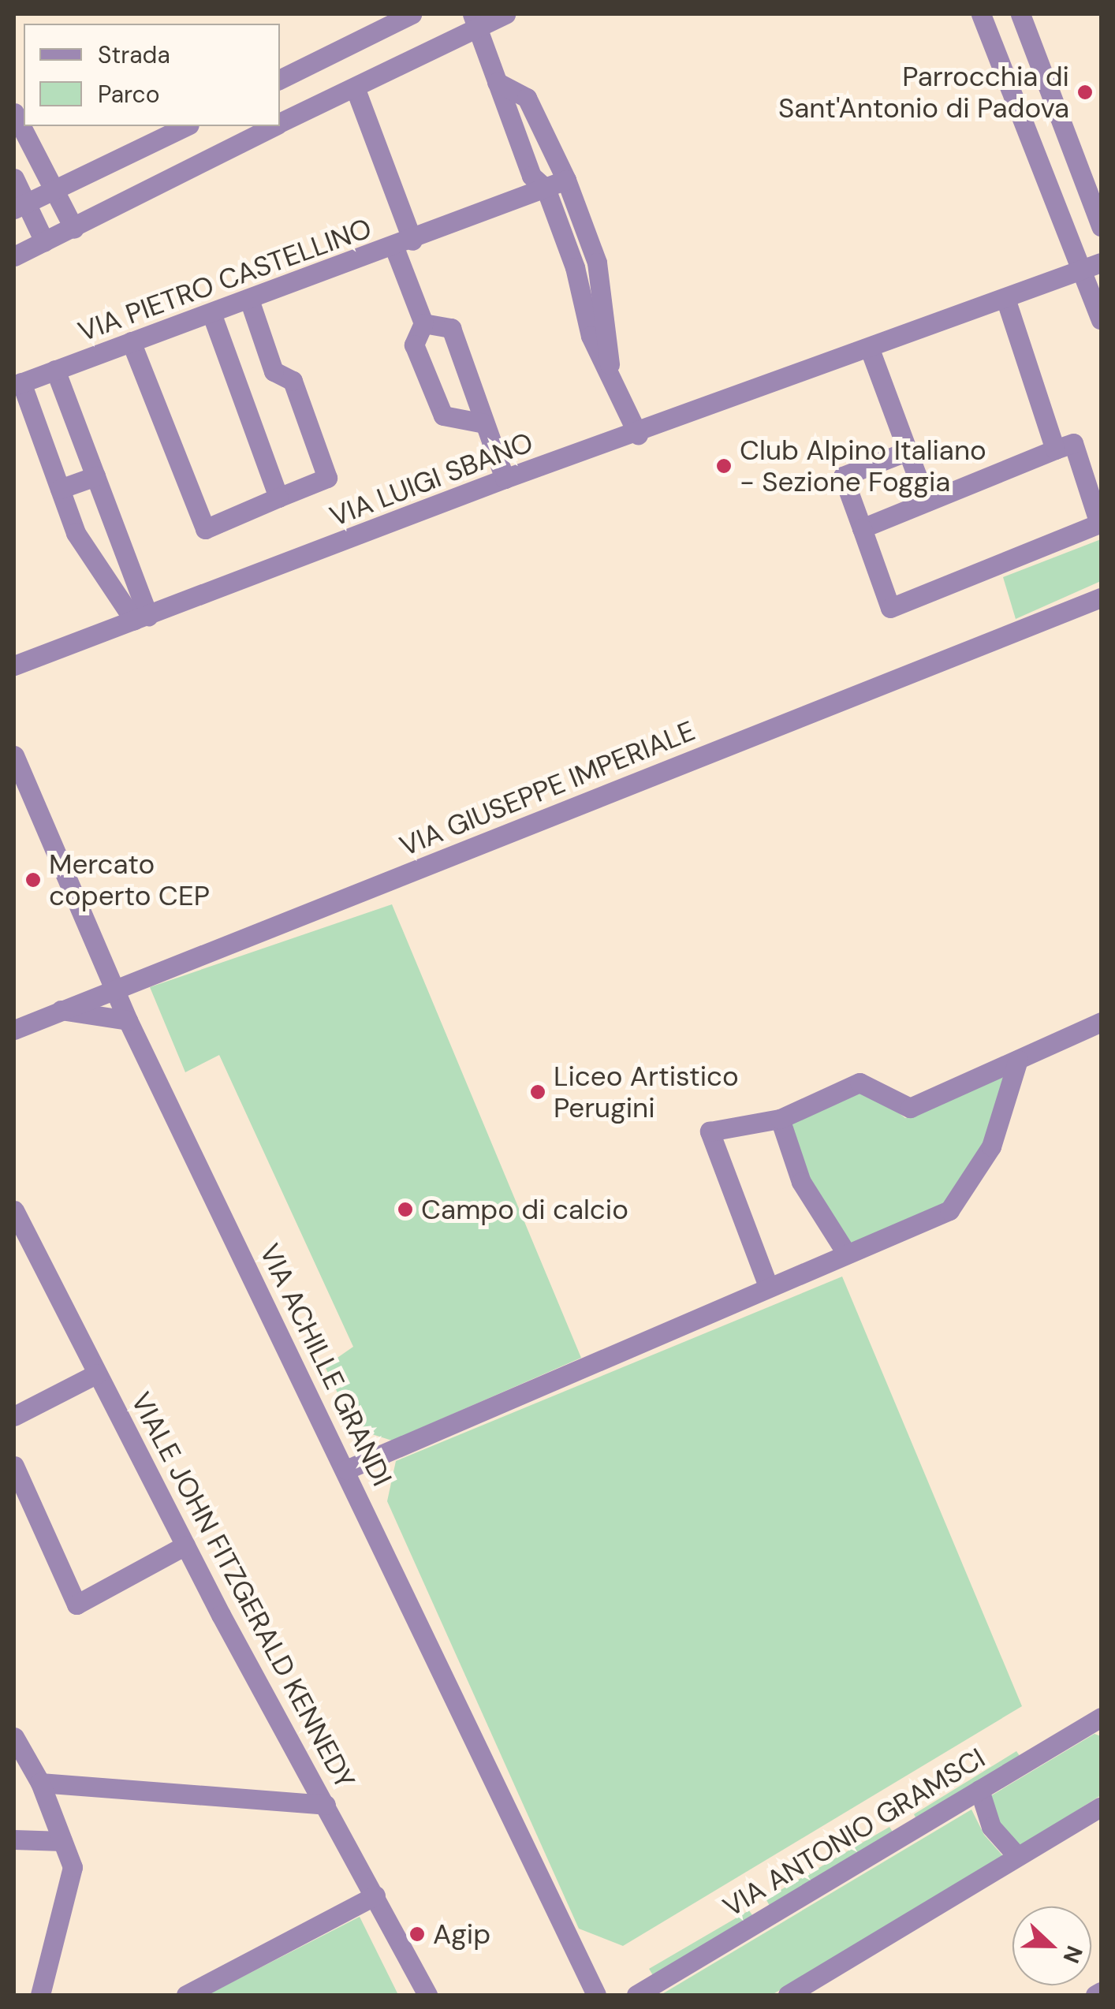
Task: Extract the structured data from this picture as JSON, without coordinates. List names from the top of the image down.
{
  "streets": {
    "street": [
      "VIA PIETRO CASTELLINO",
      "VIA LUIGI SBANO",
      "VIA GIUSEPPE IMPERIALE",
      "VIA ACHILLE GRANDI",
      "VIALE JOHN FITZGERALD KENNEDY",
      "VIA ANTONIO GRAMSCI"
    ]
  },
  "crossings": [
    ["VIA PIETRO CASTELLINO", "VIA LUIGI SBANO"],
    ["VIA GIUSEPPE IMPERIALE", "VIA ACHILLE GRANDI"]
  ],
  "places": [
    "Parrocchia di Sant'Antonio di Padova",
    "Club Alpino Italiano - Sezione Foggia",
    "Mercato coperto CEP",
    "Liceo Artistico Perugini",
    "Campo di calcio",
    "Agip"
  ],
  "legend": ["Strada", "Parco"],
  "north": "right"
}
